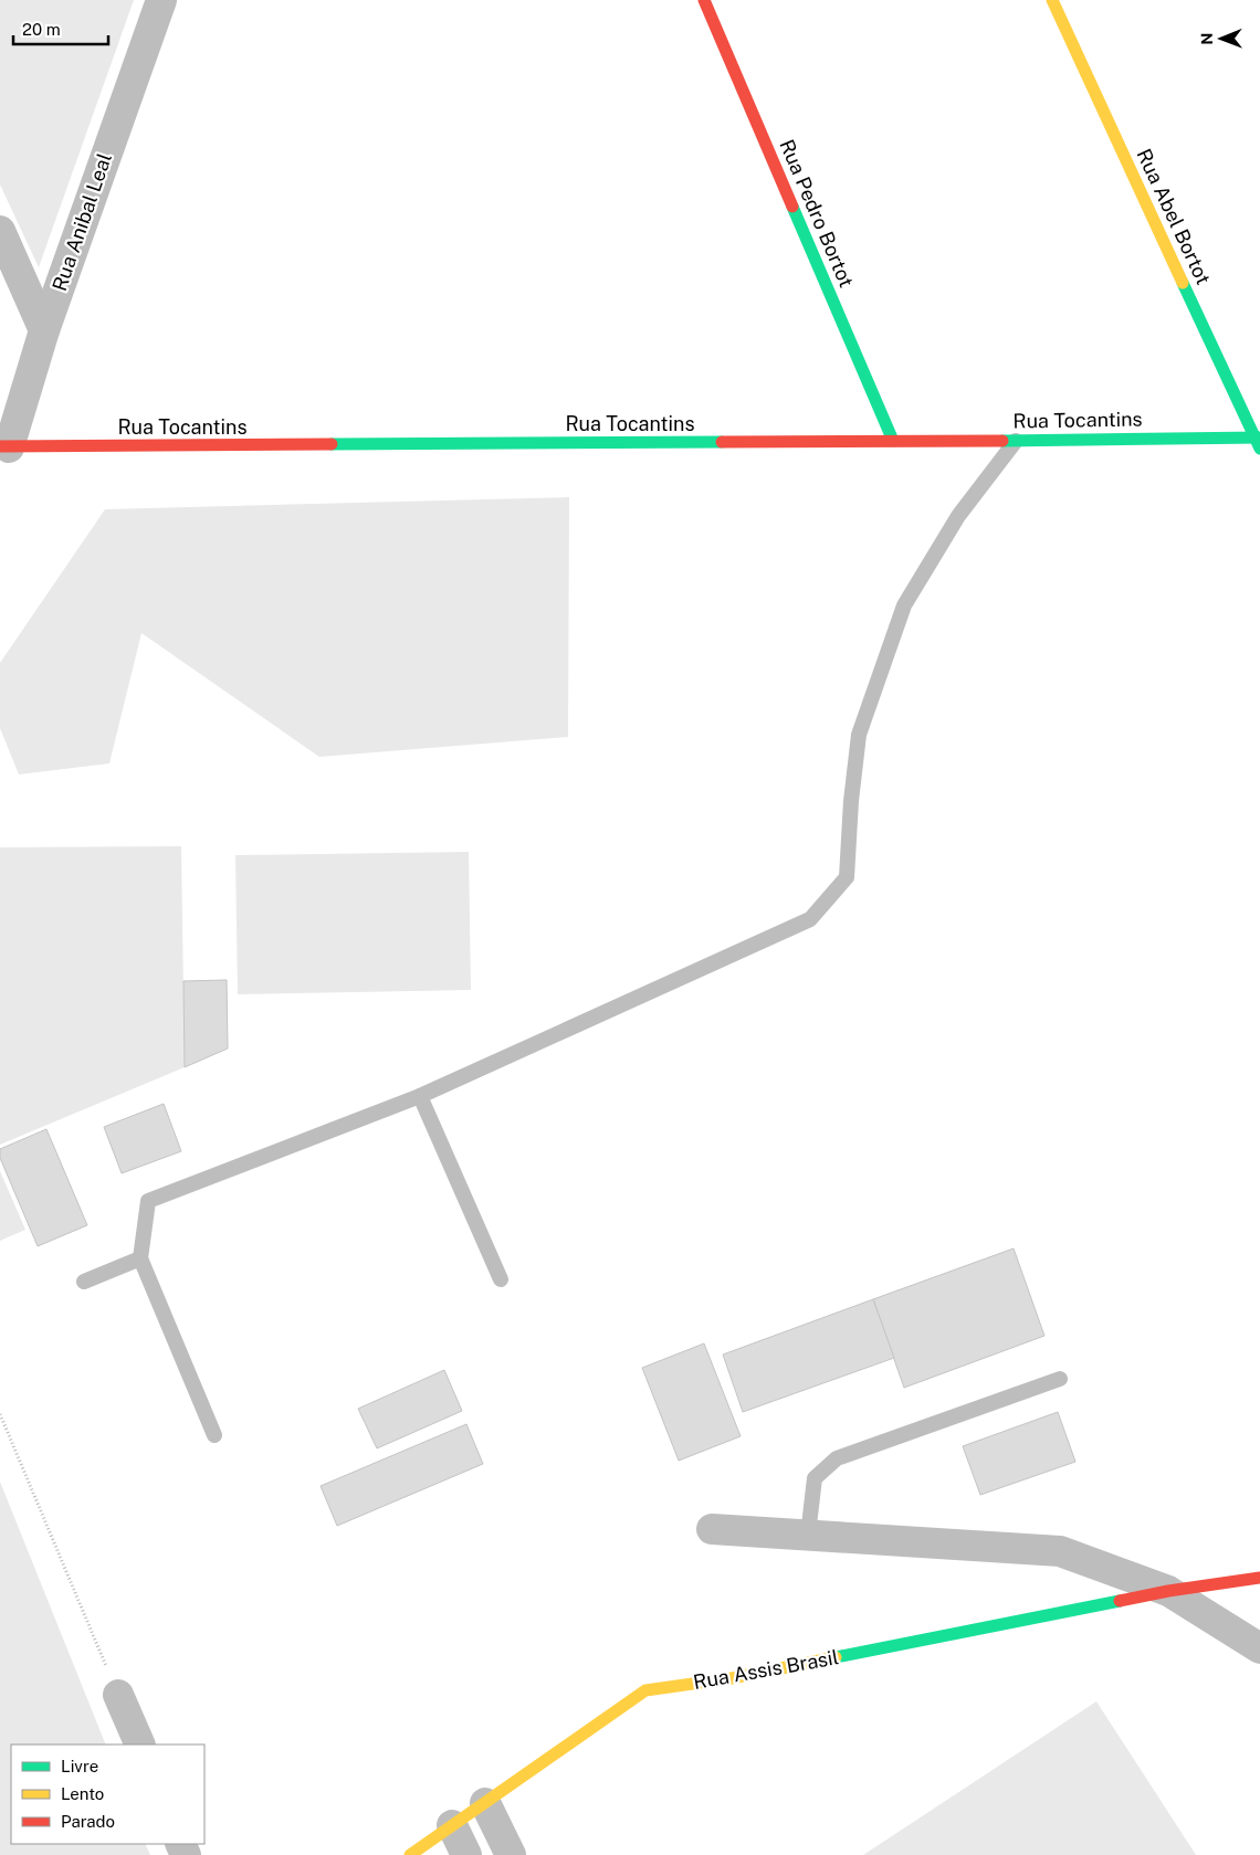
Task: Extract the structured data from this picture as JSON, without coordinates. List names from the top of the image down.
{
  "streets": {
    "street": [
      "Rua Pedro Bortot",
      "Rua Abel Bortot",
      "Rua Anibal Leal",
      "Rua Tocantins",
      "Rua Assis Brasil"
    ]
  },
  "crossings": [
    ["Rua Pedro Bortot", "Rua Tocantins"],
    ["Rua Abel Bortot", "Rua Tocantins"],
    ["Rua Anibal Leal", "Rua Tocantins"]
  ],
  "legend": ["Livre", "Lento", "Parado"],
  "scale_bar": "20 m",
  "north": "left"
}
